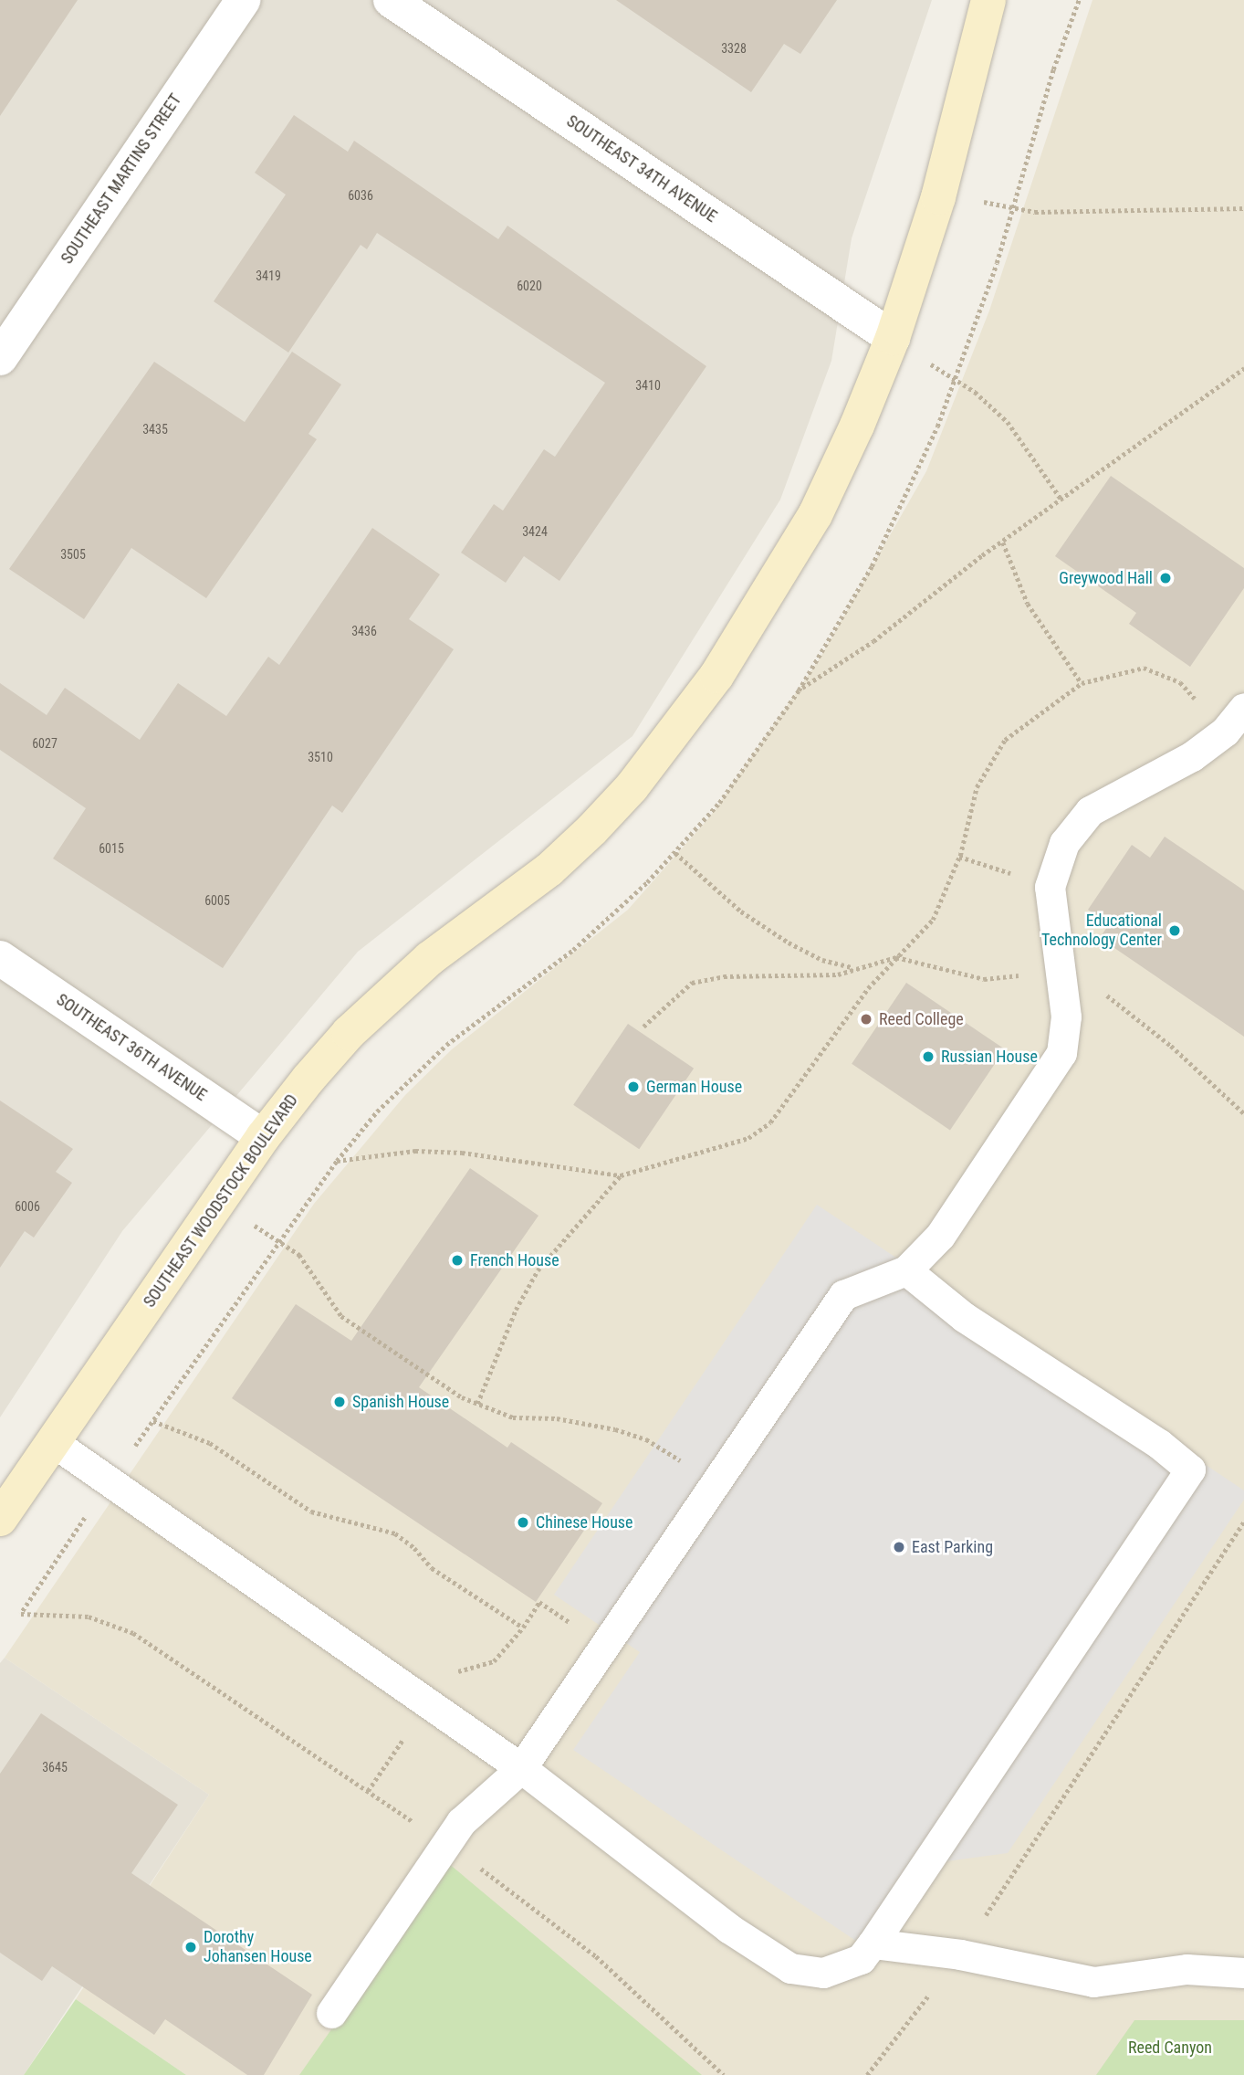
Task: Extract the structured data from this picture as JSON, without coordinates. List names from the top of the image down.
{
  "streets": {
    "main road": ["SOUTHEAST WOODSTOCK BOULEVARD"],
    "street": ["SOUTHEAST 34TH AVENUE", "SOUTHEAST MARTINS STREET", "SOUTHEAST 36TH AVENUE"]
  },
  "crossings": [
    ["SOUTHEAST 34TH AVENUE", "SOUTHEAST WOODSTOCK BOULEVARD"],
    ["SOUTHEAST 36TH AVENUE", "SOUTHEAST WOODSTOCK BOULEVARD"]
  ],
  "parks": ["Reed Canyon"],
  "places": [
    "Greywood Hall",
    "Educational Technology Center",
    "Reed College",
    "Russian House",
    "German House",
    "French House",
    "Spanish House",
    "Chinese House",
    "East Parking",
    "Dorothy Johansen House"
  ],
  "house_numbers": [
    "3328",
    "6036",
    "3419",
    "6020",
    "3410",
    "3435",
    "3424",
    "3505",
    "3436",
    "6027",
    "3510",
    "6015",
    "6005",
    "6006",
    "3645"
  ]
}
